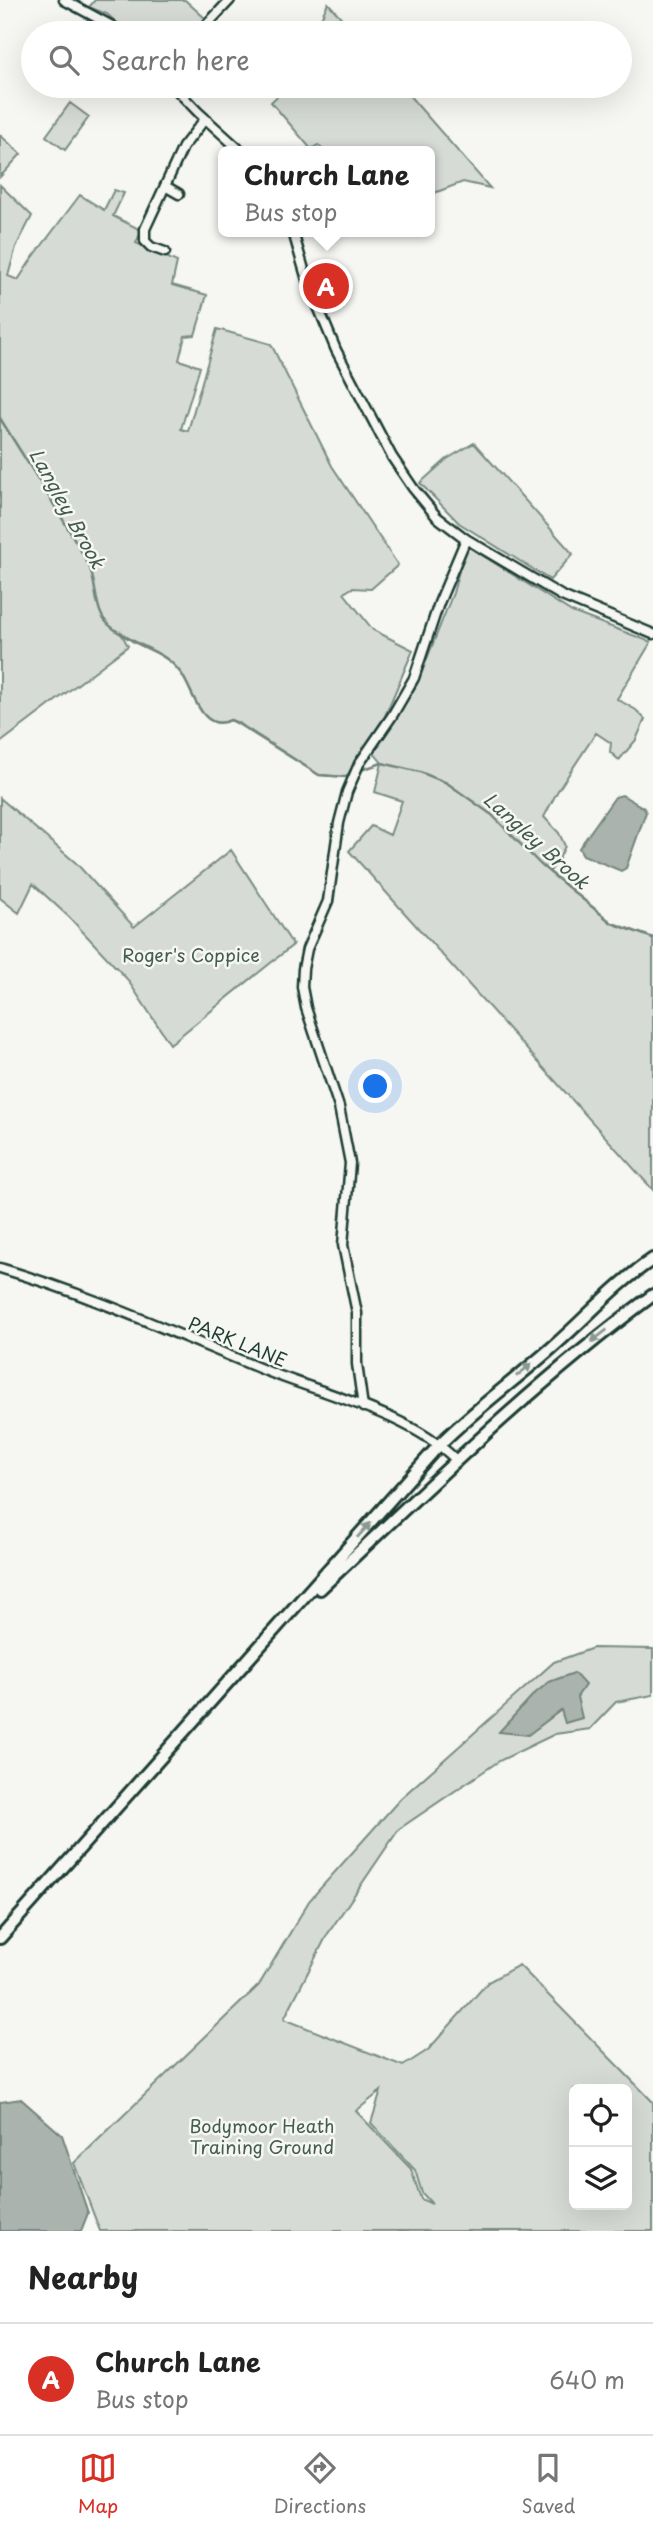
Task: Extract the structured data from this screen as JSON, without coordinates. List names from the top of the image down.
{
  "streets": {
    "street": ["PARK LANE"]
  },
  "water": ["Langley Brook"],
  "parks": ["Roger's Coppice", "Bodymoor Heath Training Ground"],
  "page": {
    "search": "Search here",
    "popup": ["Church Lane", "Bus stop"],
    "pins": "A",
    "heading": "Nearby",
    "list": [
      {
        "mark": "A",
        "name": "Church Lane",
        "note": "Bus stop",
        "value": "640 m"
      }
    ],
    "nav": ["Map", "Directions", "Saved"]
  }
}
